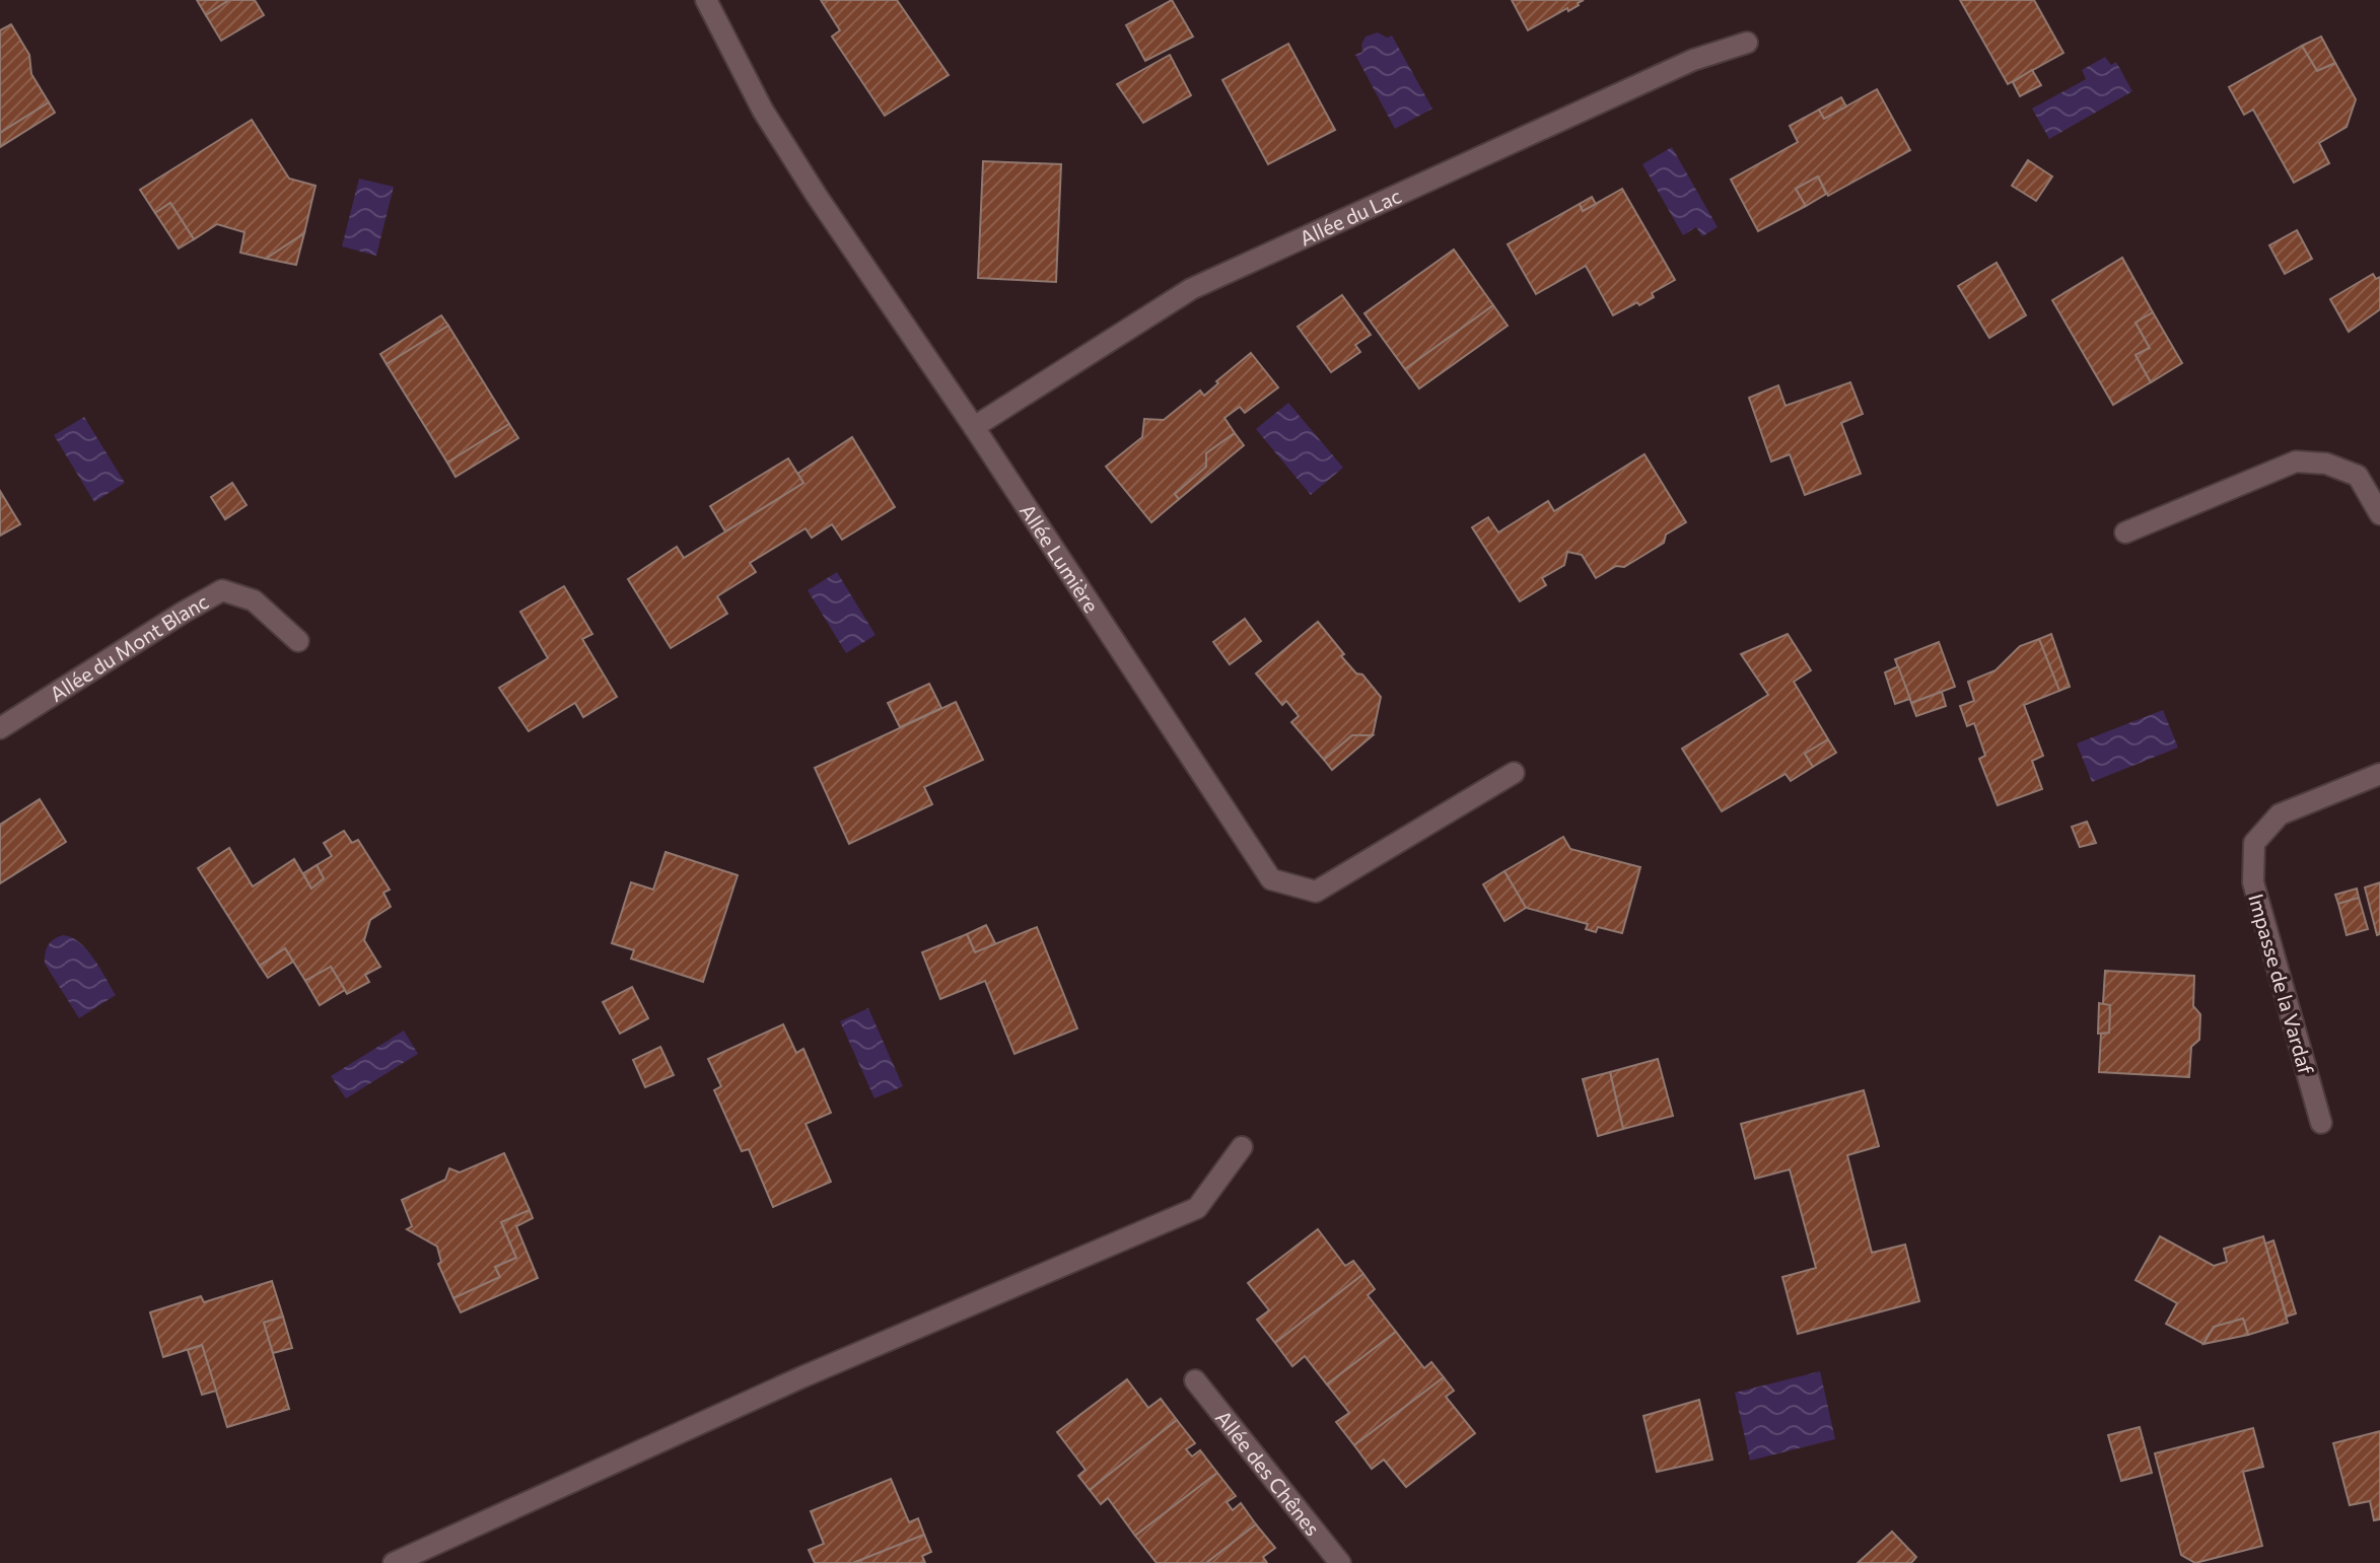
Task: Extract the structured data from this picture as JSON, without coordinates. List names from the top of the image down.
{
  "streets": {
    "street": [
      "Allée du Lac",
      "Allée Lumière",
      "Allée du Mont Blanc",
      "Impasse de la Vardaf",
      "Allée des Chênes"
    ]
  },
  "crossings": [
    ["Allée du Lac", "Allée Lumière"]
  ]
}
